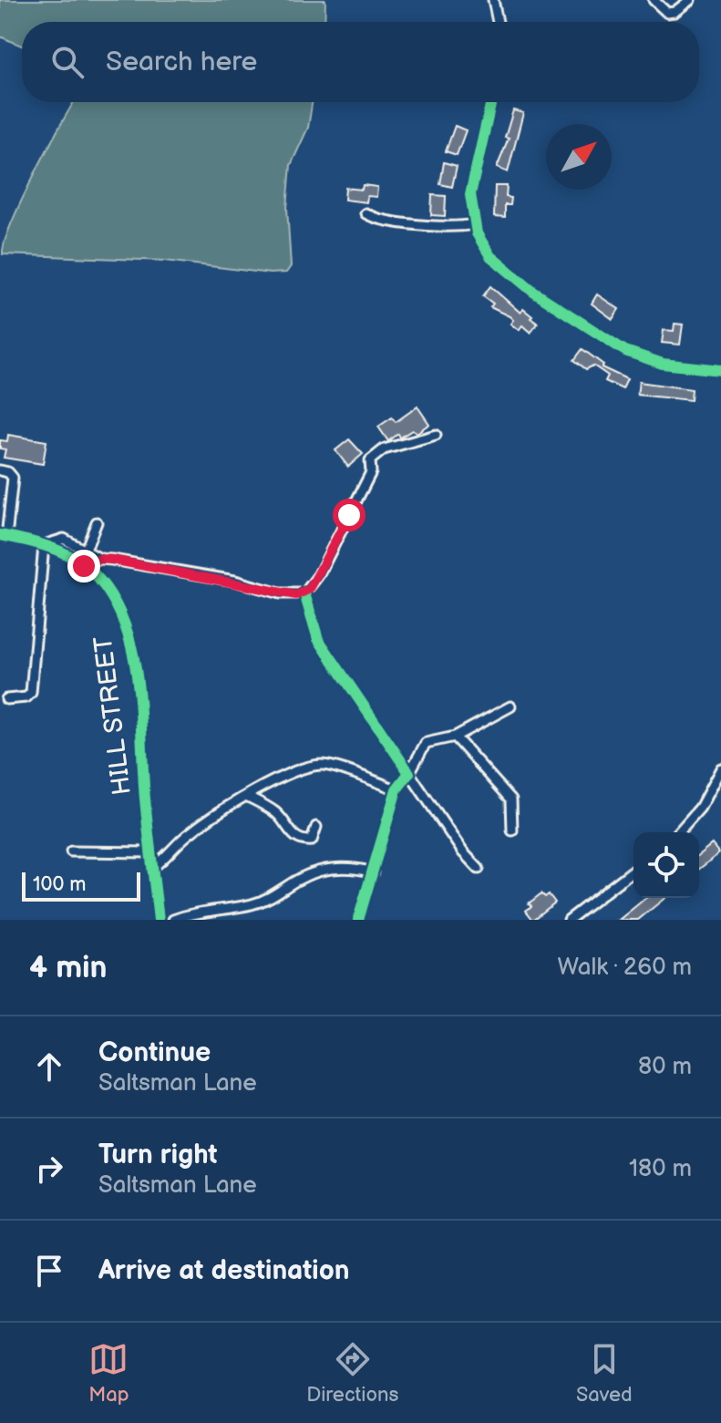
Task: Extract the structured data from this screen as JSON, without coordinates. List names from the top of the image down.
{
  "streets": {
    "street": ["HILL STREET"]
  },
  "scale_bar": "100 m",
  "north": "top right",
  "page": {
    "search": "Search here",
    "scale": "100 m",
    "heading": ["4 min", "Walk · 260 m"],
    "list": [
      ["Continue", "Saltsman Lane", "80 m"],
      ["Turn right", "Saltsman Lane", "180 m"],
      "Arrive at destination"
    ],
    "nav": ["Map", "Directions", "Saved"]
  }
}
